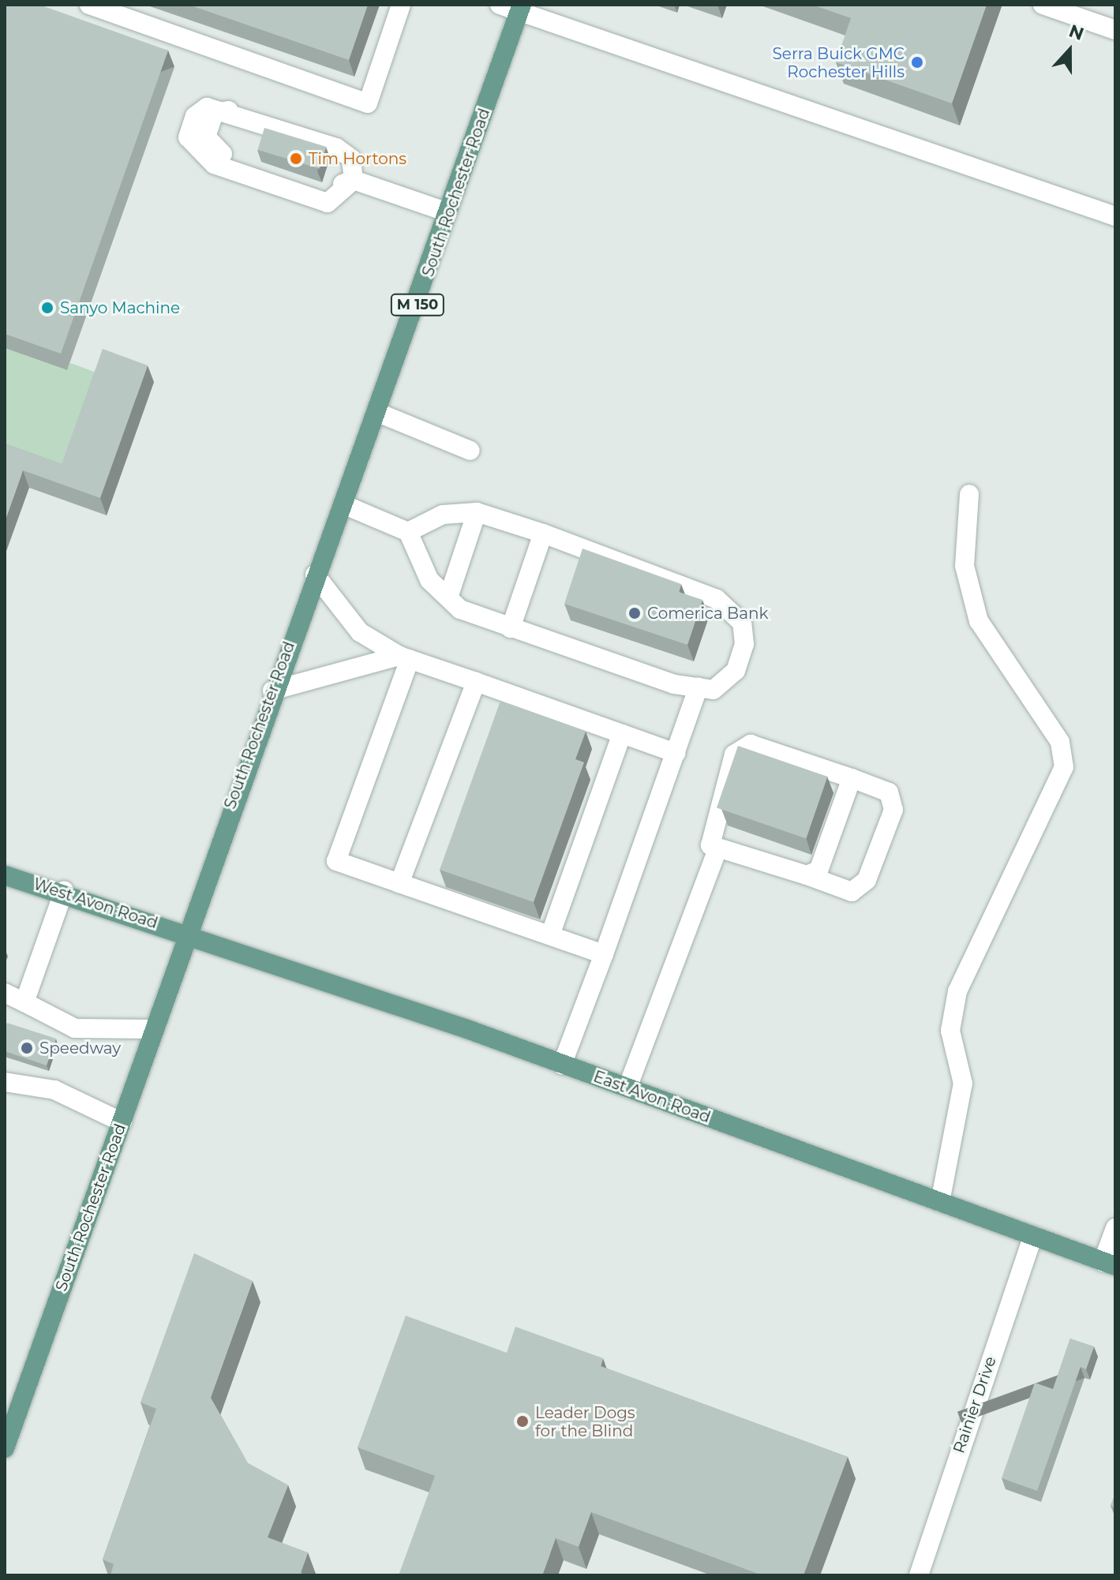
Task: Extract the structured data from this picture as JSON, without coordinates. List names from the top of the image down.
{
  "streets": {
    "main road": [
      "South Rochester Road",
      "M 150",
      "West Avon Road",
      "East Avon Road"
    ],
    "street": ["Rainier Drive"]
  },
  "crossings": [
    ["South Rochester Road", "West Avon Road"],
    ["South Rochester Road", "East Avon Road"],
    ["West Avon Road", "East Avon Road"],
    ["East Avon Road", "Rainier Drive"]
  ],
  "places": [
    "Serra Buick GMC Rochester Hills",
    "Tim Hortons",
    "Sanyo Machine",
    "Comerica Bank",
    "Speedway",
    "Leader Dogs for the Blind"
  ],
  "north": "top"
}
